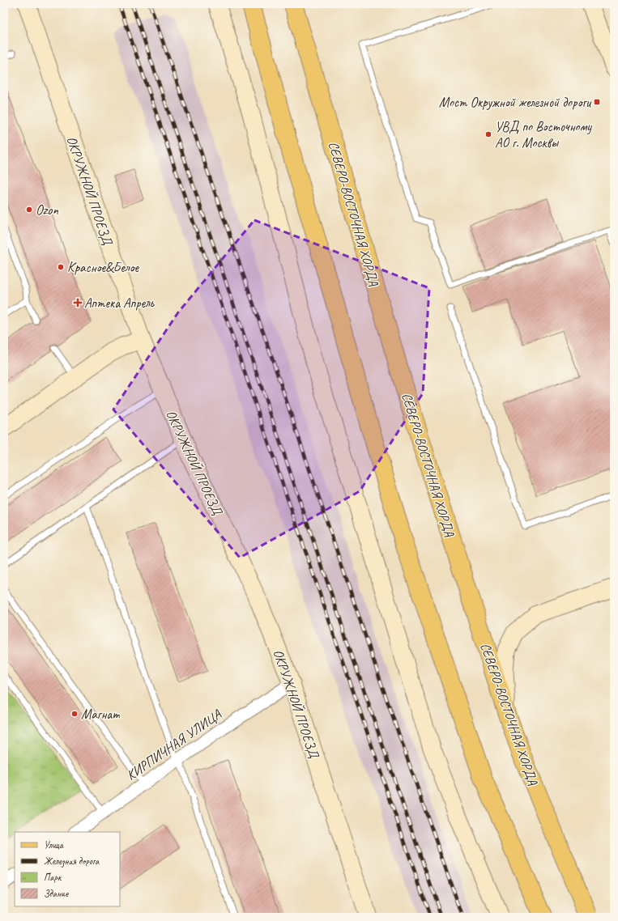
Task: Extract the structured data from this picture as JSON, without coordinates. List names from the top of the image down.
{
  "streets": {
    "main road": ["ОКРУЖНОЙ ПРОЕЗД", "СЕВЕРО-ВОСТОЧНАЯ ХОРДА"],
    "street": ["КИРПИЧНАЯ УЛИЦА"]
  },
  "crossings": [
    ["ОКРУЖНОЙ ПРОЕЗД", "КИРПИЧНАЯ УЛИЦА"]
  ],
  "places": {
    "transit": ["Мост Окружной железной дороги"],
    "other": [
      "УВД по Восточному АО г. Москвы",
      "Ozon",
      "Красное&Белое",
      "Магнат"
    ],
    "health": ["Аптека Апрель"]
  },
  "legend": [
    "Улица",
    "Железная дорога",
    "Парк",
    "Здание"
  ]
}
